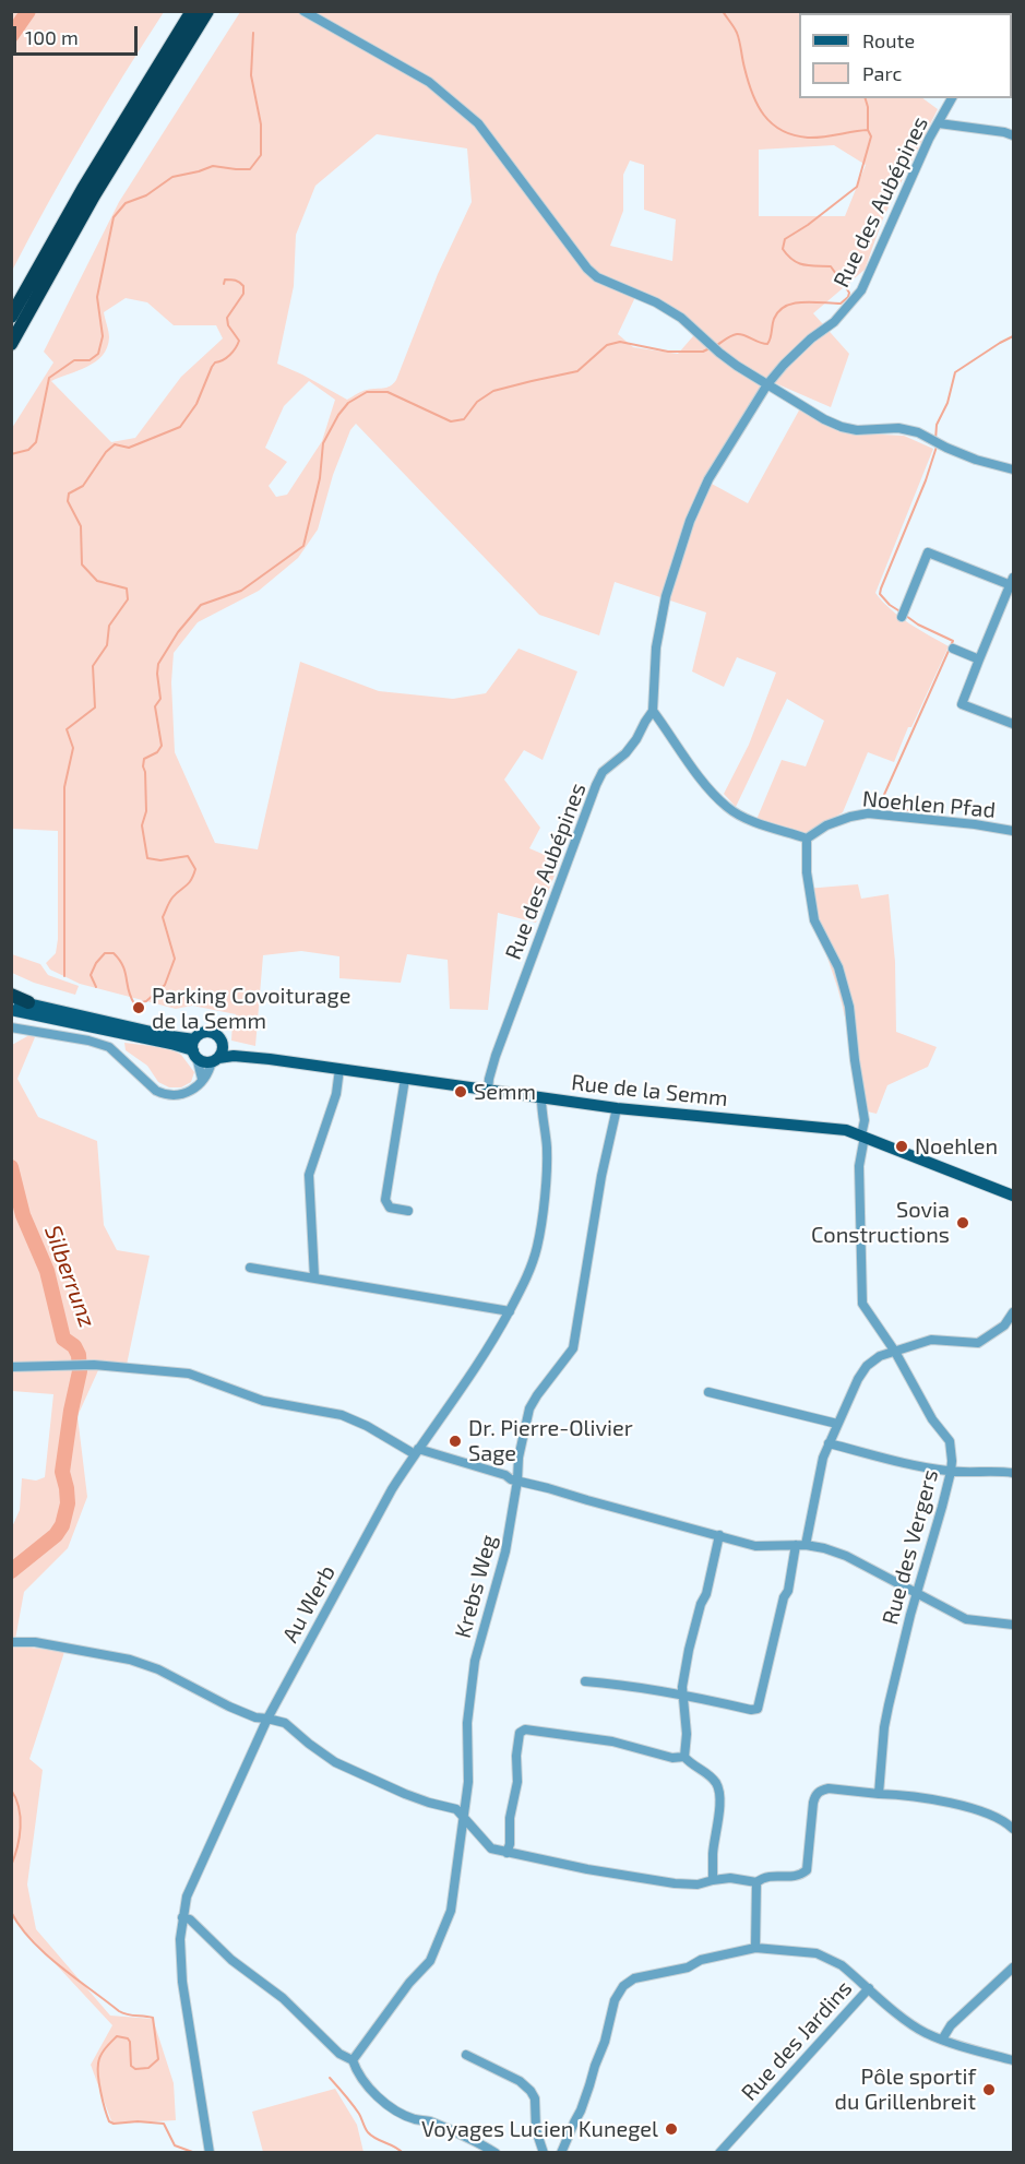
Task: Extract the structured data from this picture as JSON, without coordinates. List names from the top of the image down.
{
  "streets": {
    "main road": ["Rue de la Semm"],
    "street": [
      "Rue des Aubépines",
      "Noehlen Pfad",
      "Rue des Vergers",
      "Krebs Weg",
      "Au Werb",
      "Rue des Jardins"
    ]
  },
  "crossings": [
    ["Rue des Aubépines", "Rue de la Semm"],
    ["Noehlen Pfad", "Rue des Vergers"],
    ["Rue de la Semm", "Rue des Vergers"],
    ["Rue de la Semm", "Krebs Weg"],
    ["Rue de la Semm", "Au Werb"]
  ],
  "water": ["Silberrunz"],
  "places": [
    "Parking Covoiturage de la Semm",
    "Semm",
    "Noehlen",
    "Sovia Constructions",
    "Dr. Pierre-Olivier Sage",
    "Pôle sportif du Grillenbreit",
    "Voyages Lucien Kunegel"
  ],
  "legend": ["Route", "Parc"],
  "scale_bar": "100 m"
}
